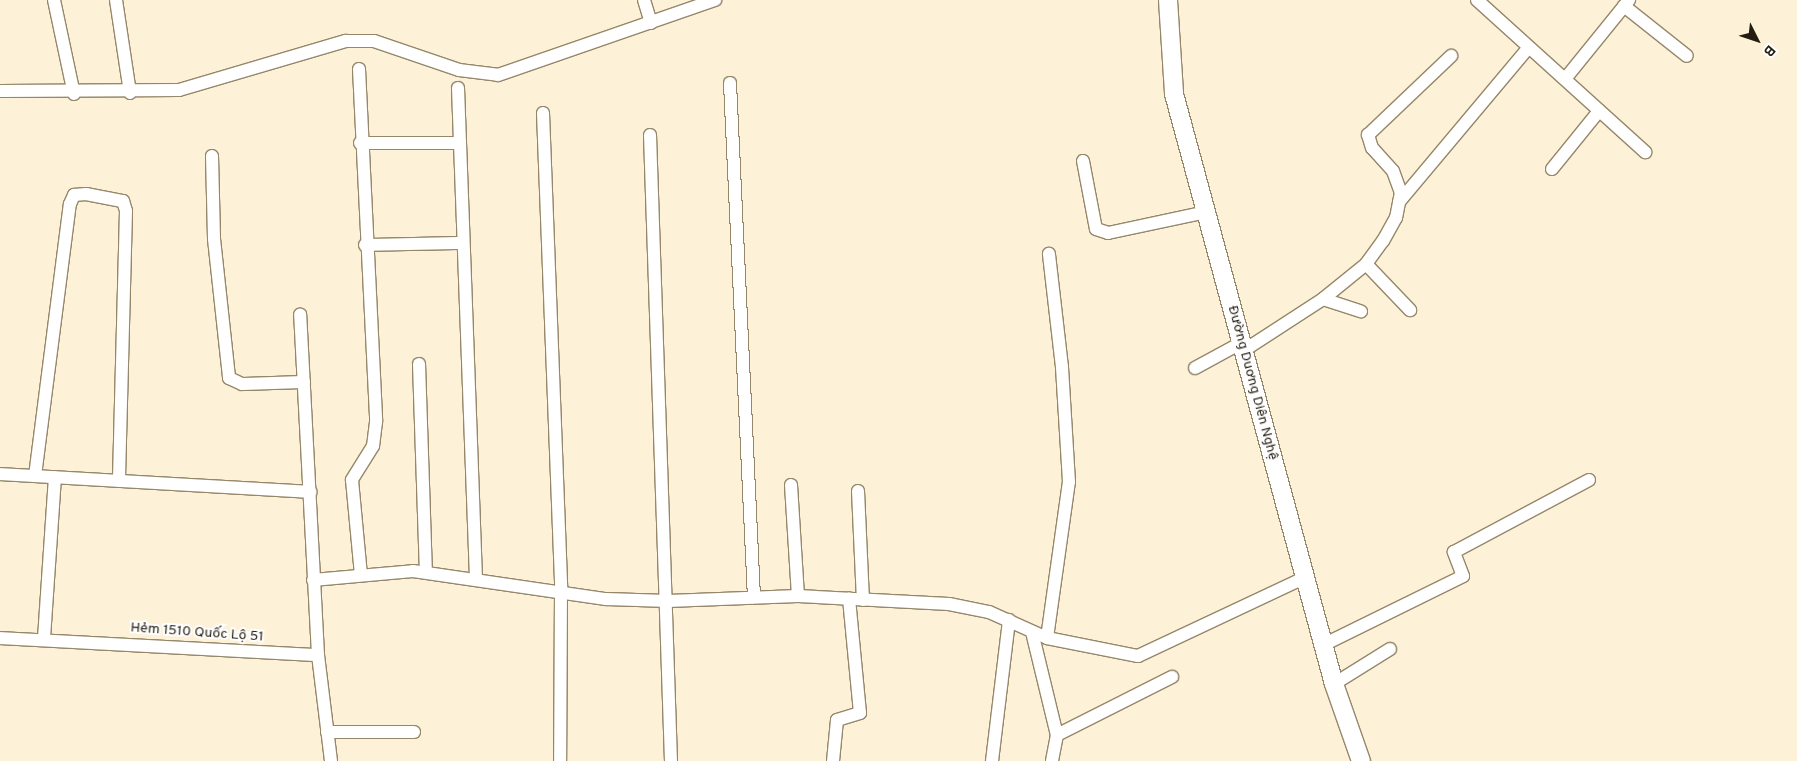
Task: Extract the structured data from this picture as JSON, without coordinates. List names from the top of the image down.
{
  "streets": {
    "street": ["Đường Duơng Diên Nghệ", "Hẻm 1510 Quốc Lộ 51"]
  },
  "north": "bottom right"
}
